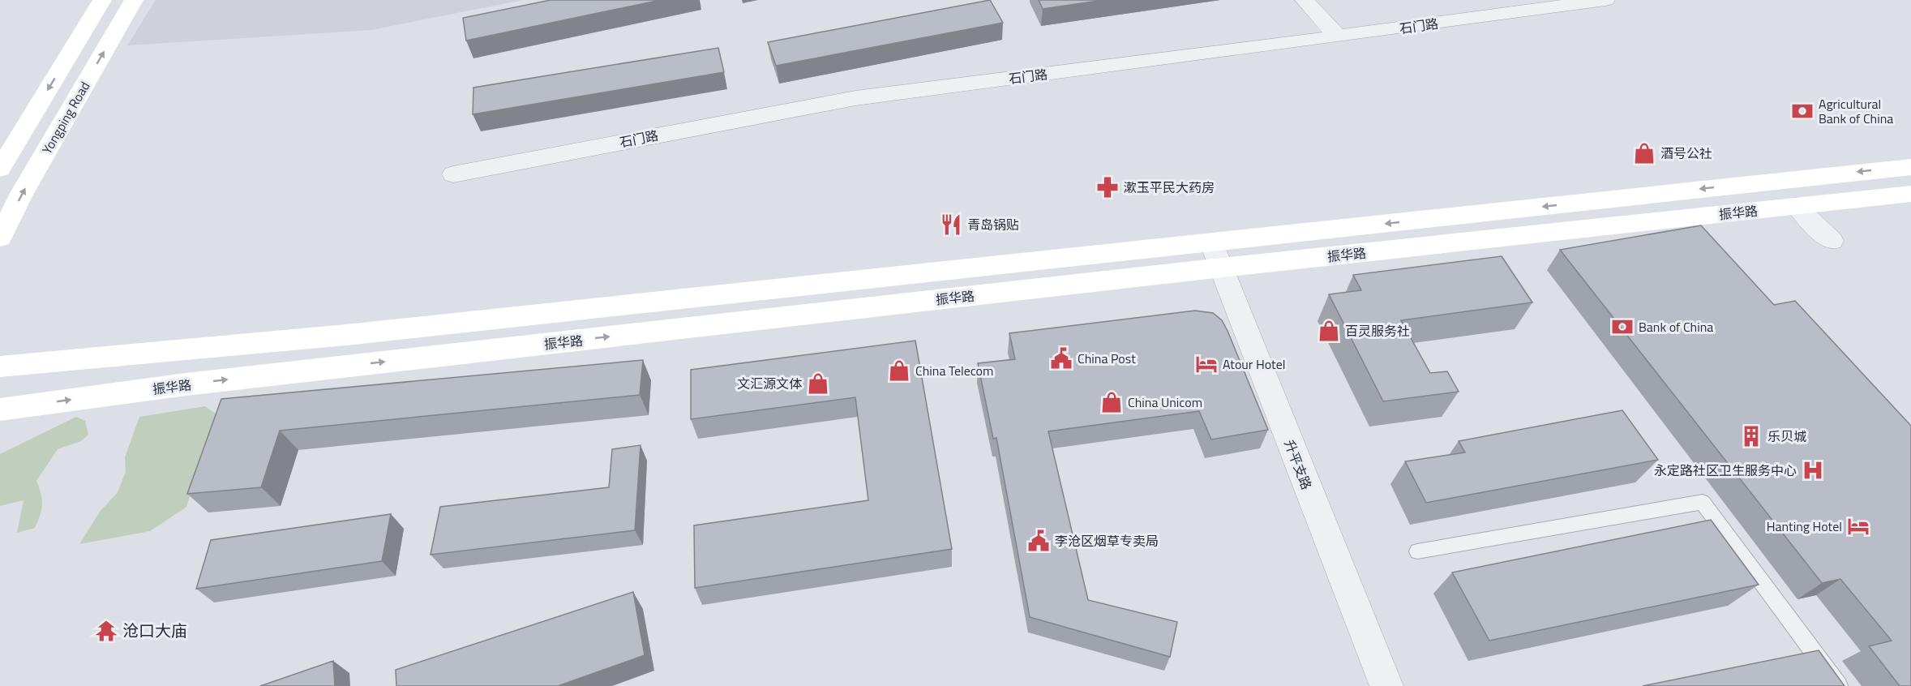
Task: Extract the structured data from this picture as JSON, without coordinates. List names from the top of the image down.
{
  "streets": {
    "main road": ["Yongping Road", "振华路"],
    "street": ["石门路", "升平支路"]
  },
  "crossings": [
    ["振华路", "升平支路"]
  ],
  "places": {
    "bank": ["Agricultural Bank of China", "Bank of China"],
    "shop": [
      "酒号公社",
      "百灵服务社",
      "China Telecom",
      "文汇源文体",
      "China Unicom"
    ],
    "pharmacy": ["漱玉平民大药房"],
    "restaurant": ["青岛锅贴"],
    "public building": ["China Post", "李沧区烟草专卖局"],
    "hotel": ["Atour Hotel", "Hanting Hotel"],
    "building": ["乐贝城"],
    "hospital": ["永定路社区卫生服务中心"],
    "temple": ["沧口大庙"]
  }
}
